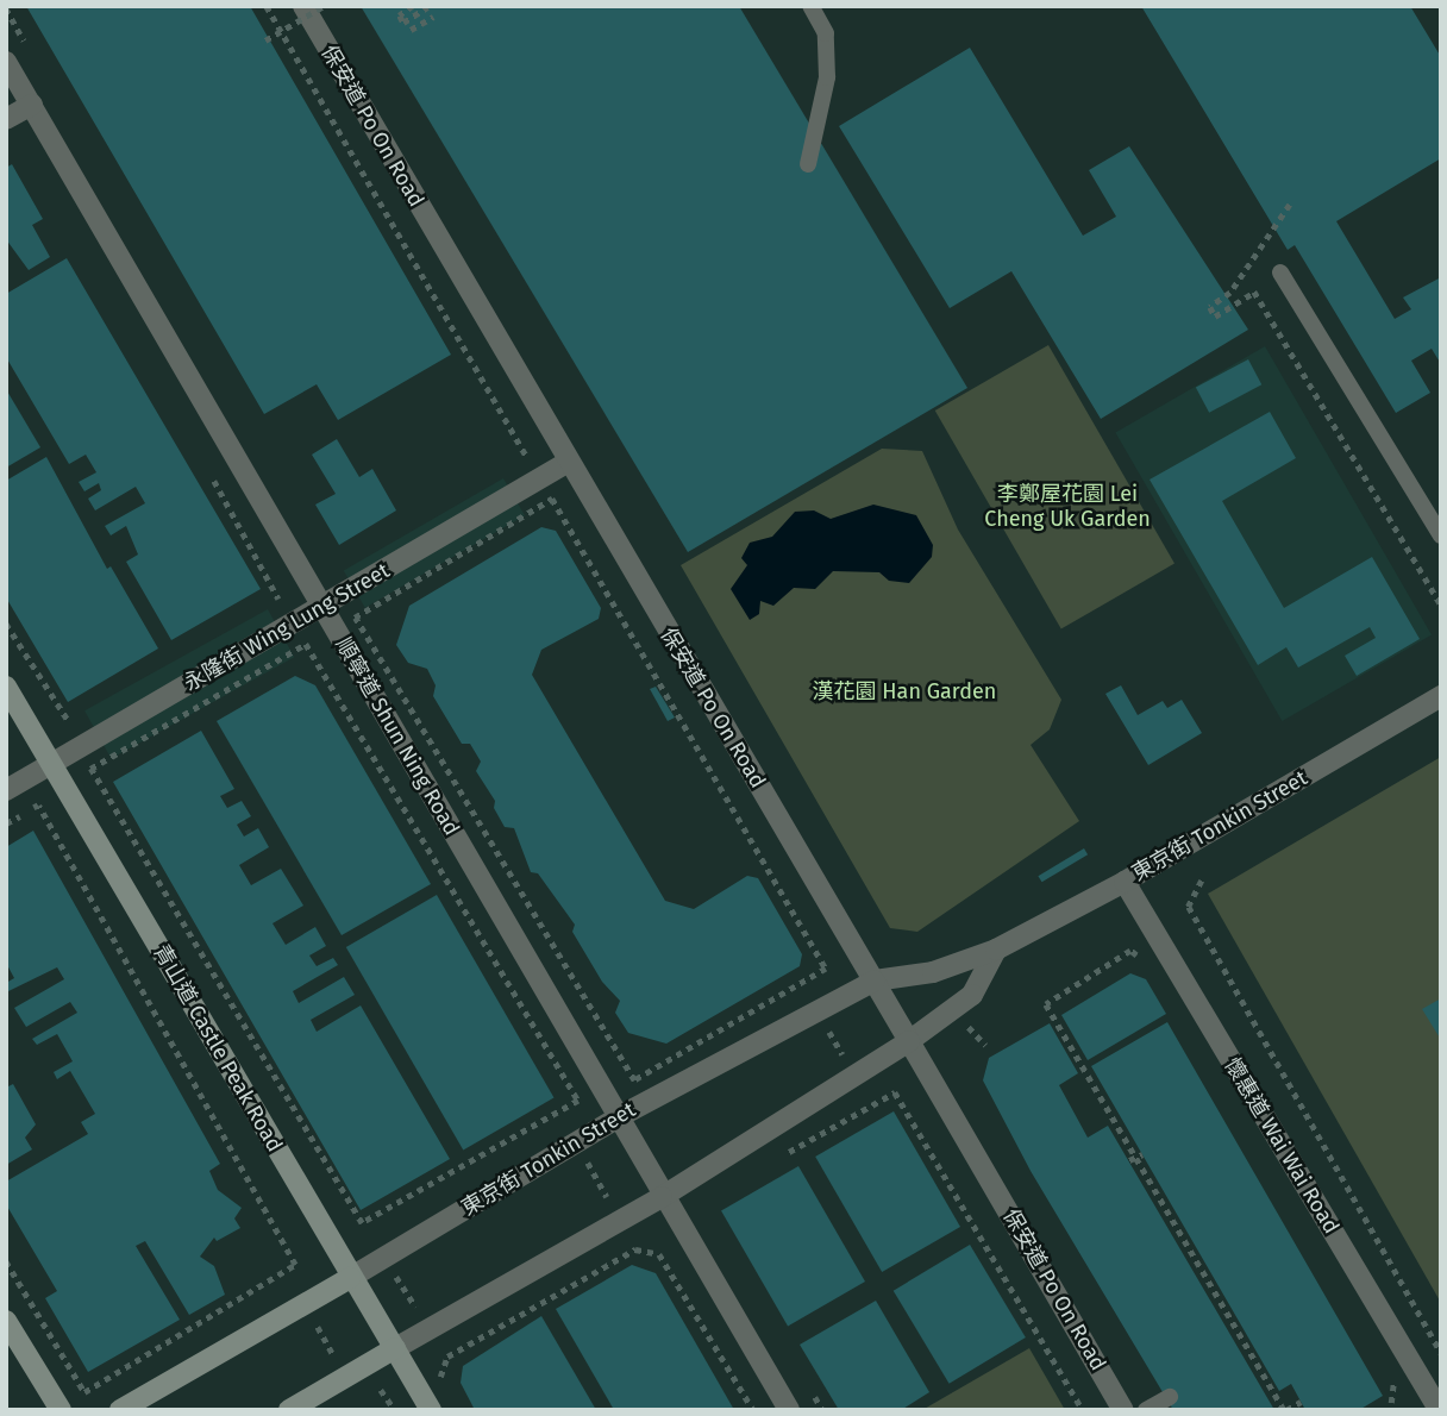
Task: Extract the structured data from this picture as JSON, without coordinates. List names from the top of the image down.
{
  "streets": {
    "main road": ["東京街 Tonkin Street", "青山道 Castle Peak Road"],
    "street": [
      "保安道 Po On Road",
      "永隆街 Wing Lung Street",
      "順寧道 Shun Ning Road",
      "懷惠道 Wai Wai Road"
    ]
  },
  "crossings": [
    ["保安道 Po On Road", "永隆街 Wing Lung Street"],
    ["保安道 Po On Road", "東京街 Tonkin Street"],
    ["永隆街 Wing Lung Street", "順寧道 Shun Ning Road"],
    ["永隆街 Wing Lung Street", "青山道 Castle Peak Road"],
    ["順寧道 Shun Ning Road", "東京街 Tonkin Street"],
    ["東京街 Tonkin Street", "青山道 Castle Peak Road"],
    ["東京街 Tonkin Street", "懷惠道 Wai Wai Road"]
  ],
  "parks": ["李鄭屋花園 Lei Cheng Uk Garden", "漢花園 Han Garden"]
}
